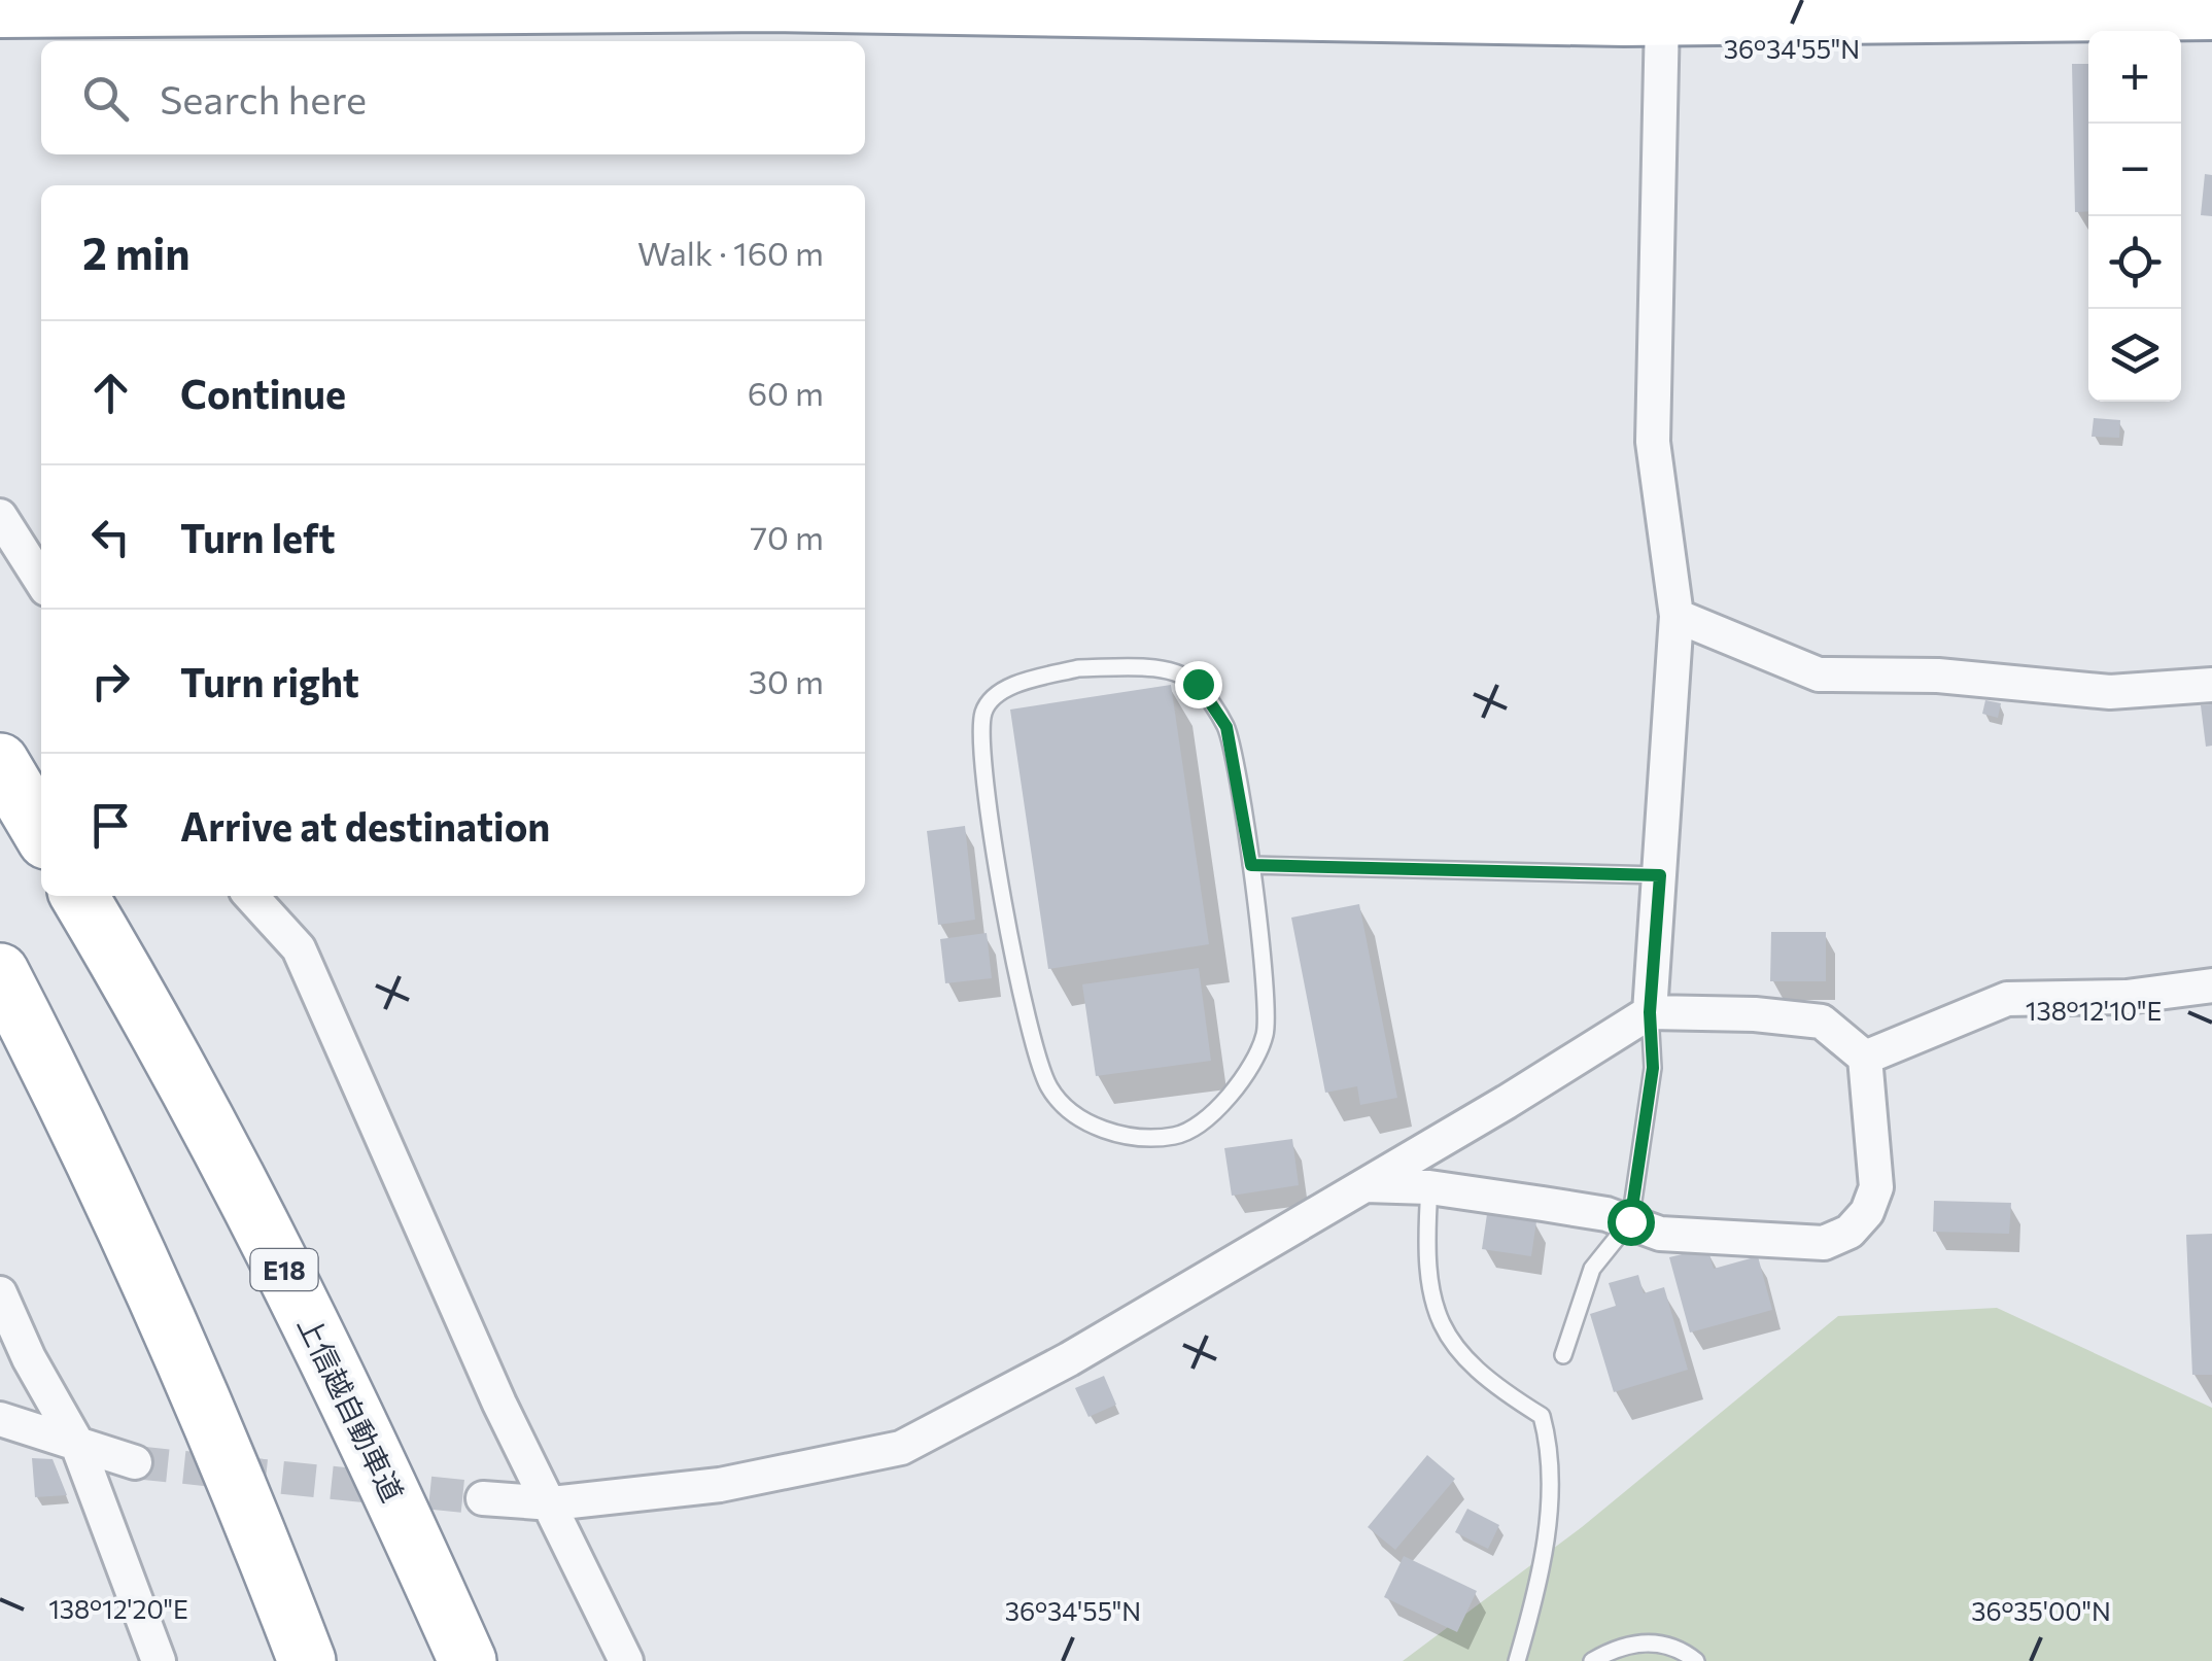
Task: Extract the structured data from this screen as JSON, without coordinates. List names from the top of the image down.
{
  "streets": {
    "highway": ["E18", "上信越自動車道"]
  },
  "page": {
    "map_buttons": ["+", "−"],
    "search": "Search here",
    "heading": ["2 min", "Walk · 160 m"],
    "list": [
      ["Continue", "60 m"],
      ["Turn left", "70 m"],
      ["Turn right", "30 m"],
      "Arrive at destination"
    ]
  },
  "coordinates": [
    "36°34'55\"N",
    "138°12'10\"E",
    "138°12'20\"E",
    "36°35'00\"N"
  ]
}
